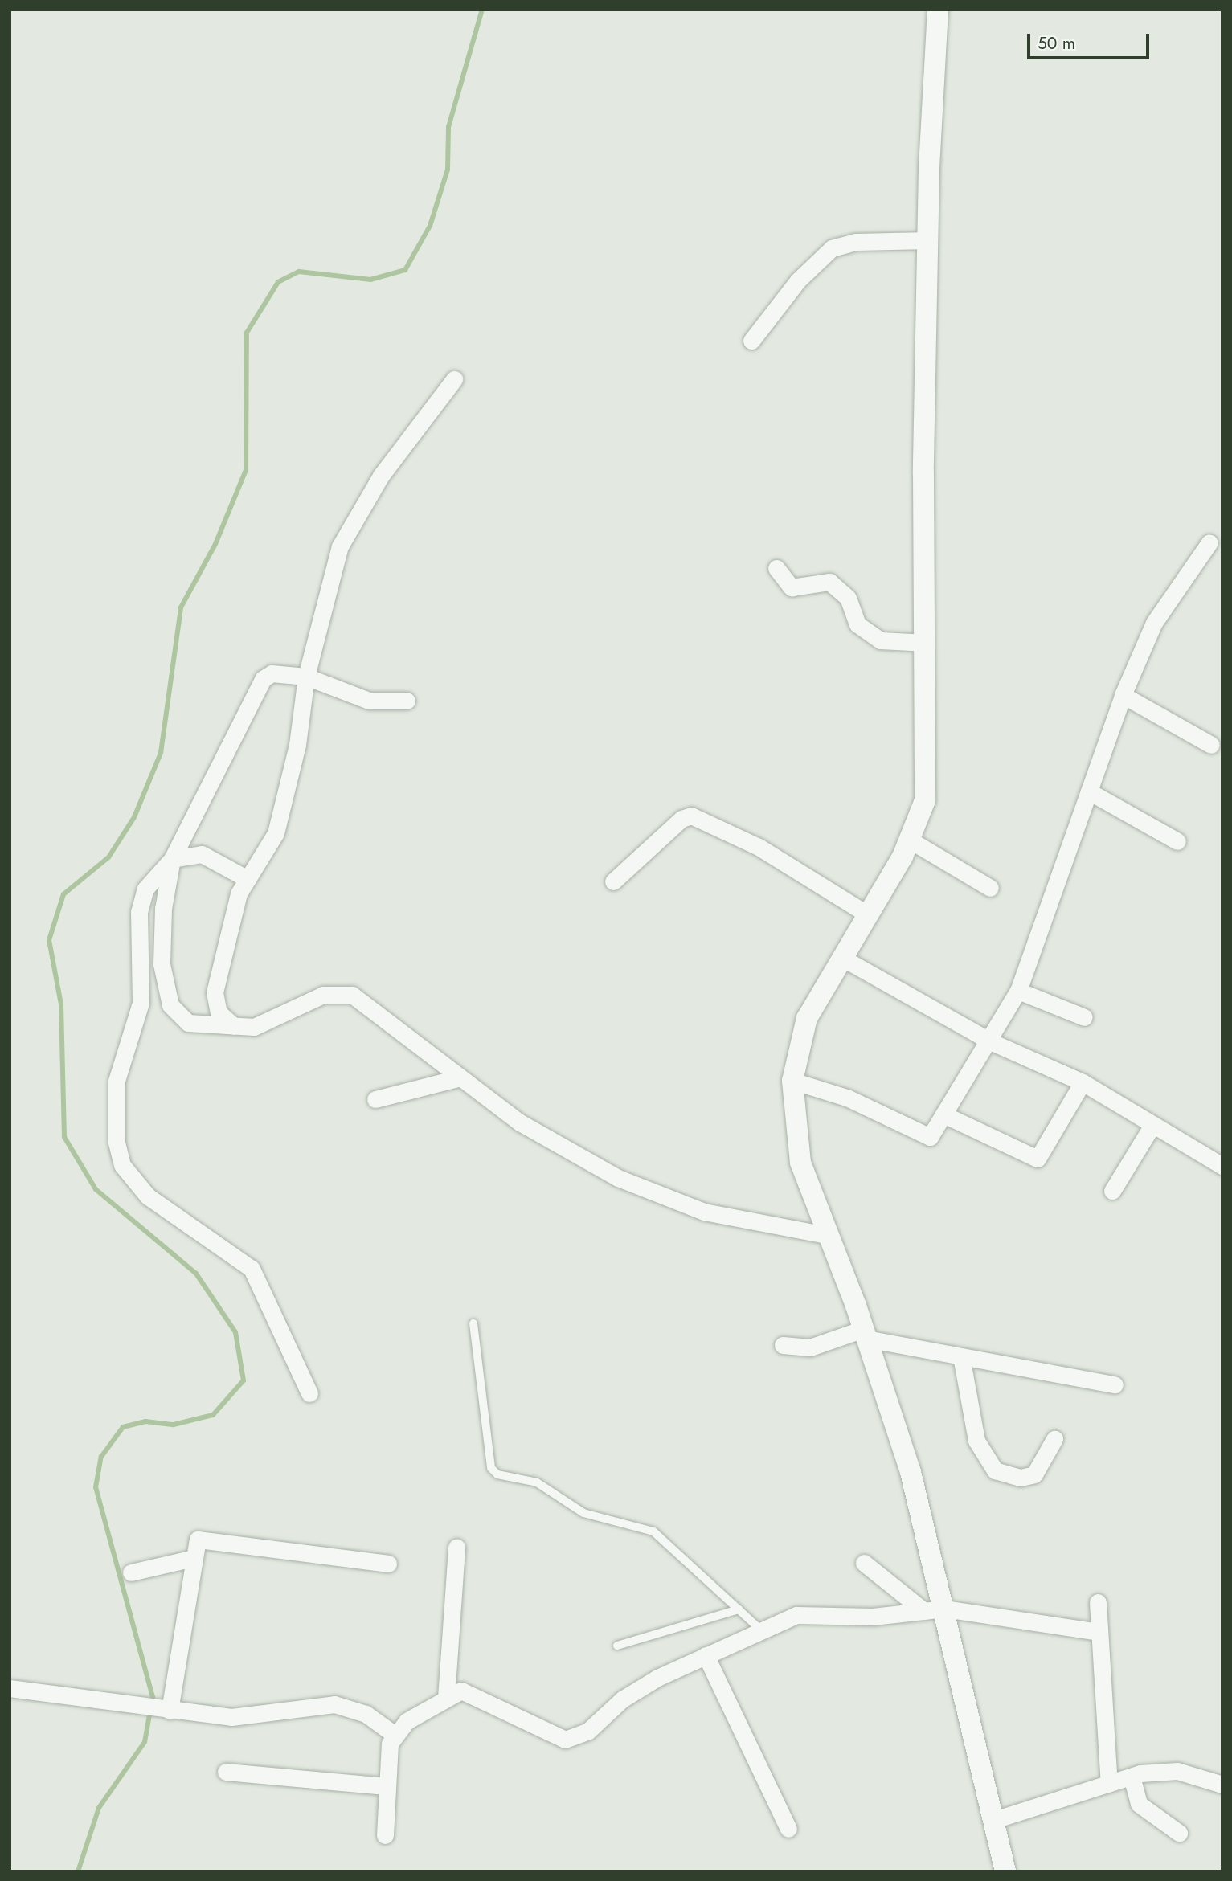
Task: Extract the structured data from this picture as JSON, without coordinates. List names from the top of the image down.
{
  "scale_bar": "50 m"
}
